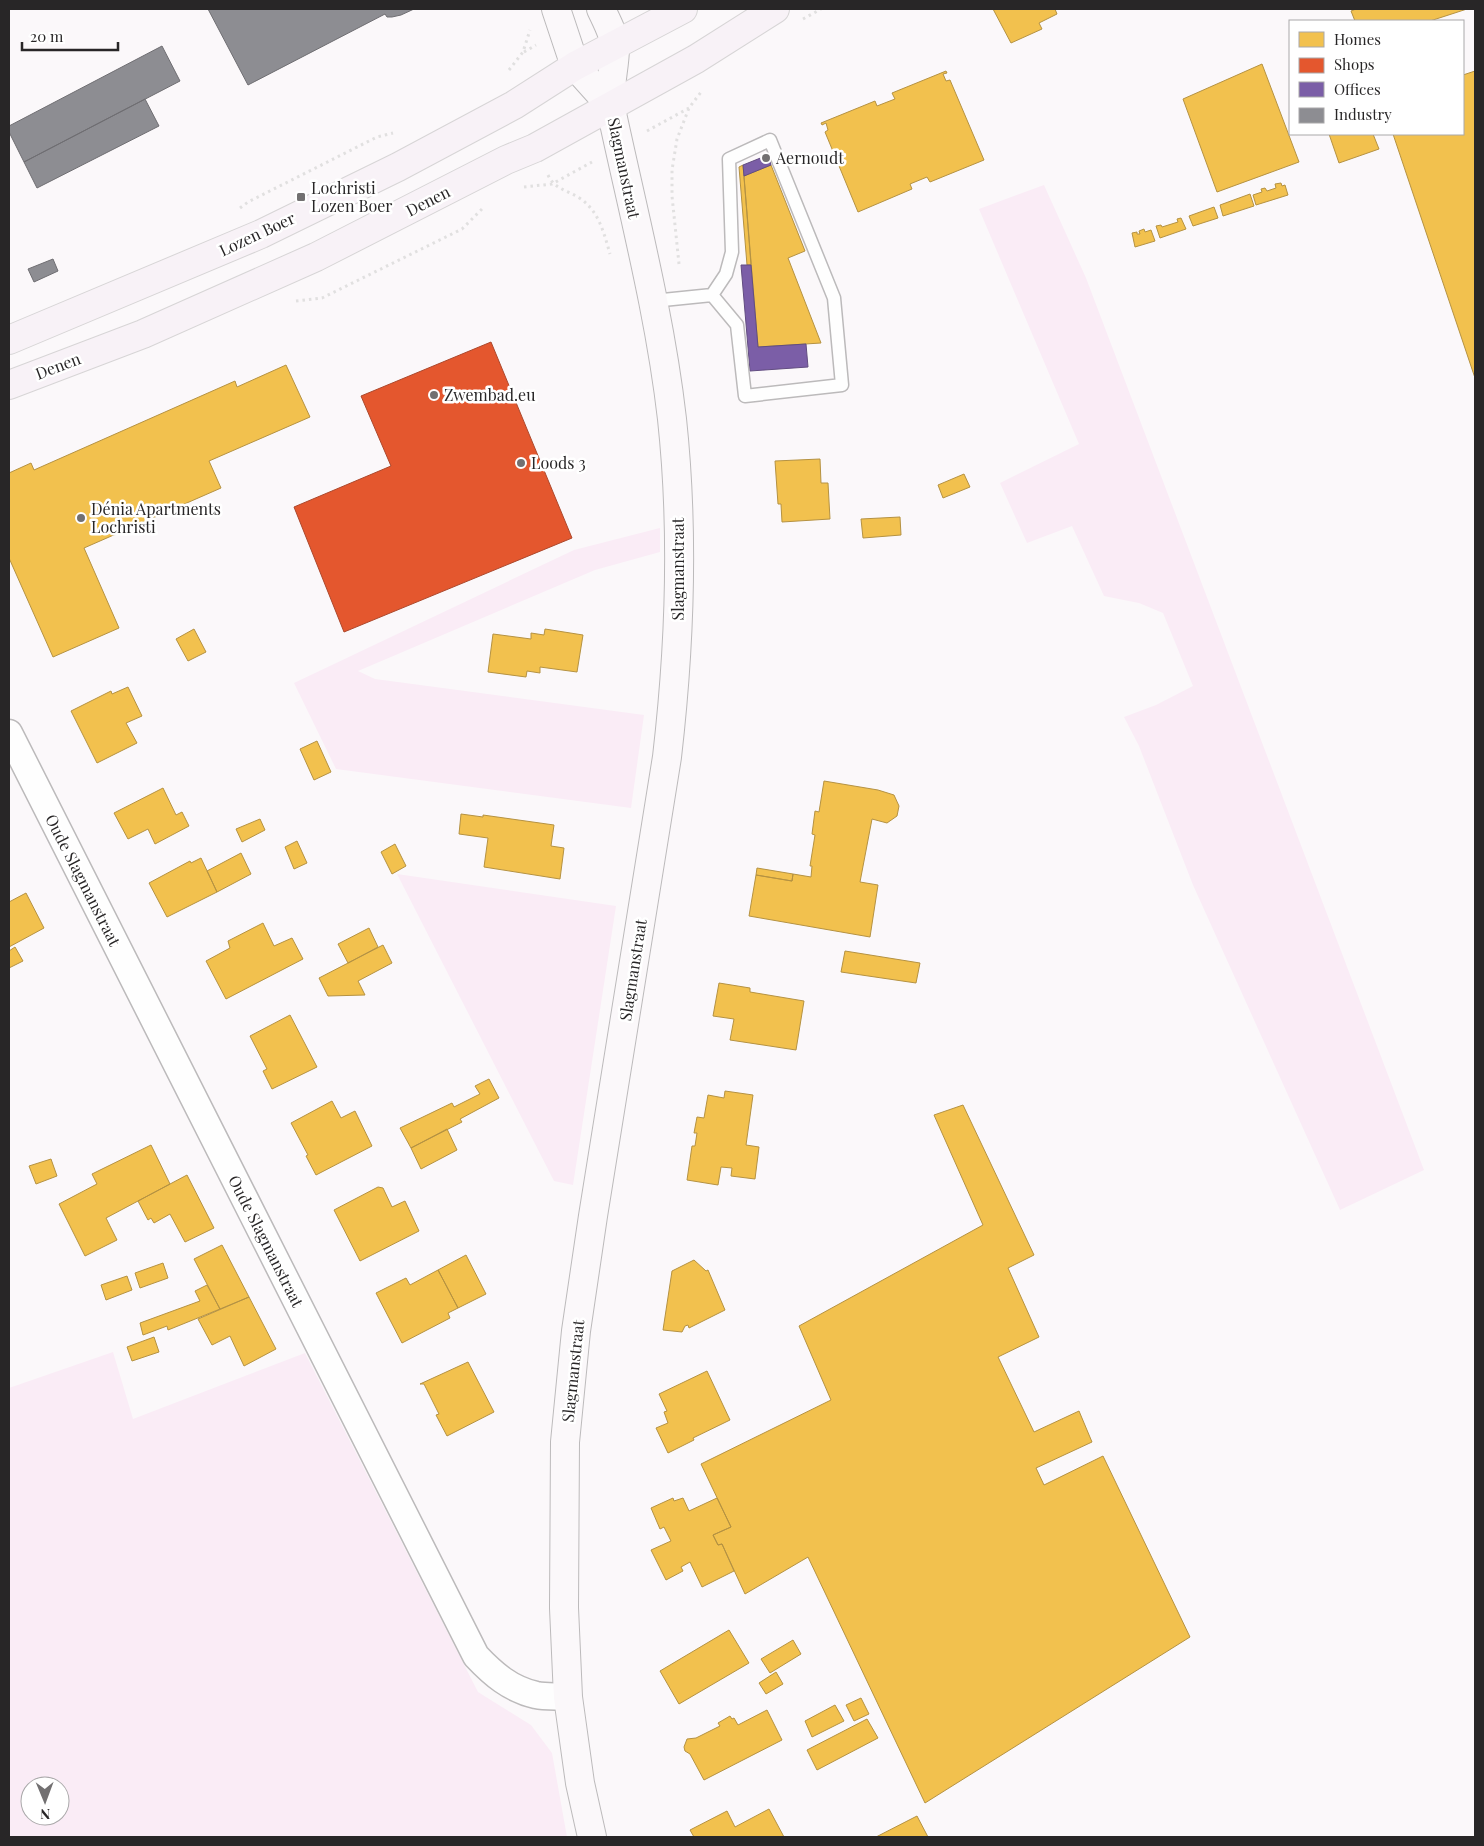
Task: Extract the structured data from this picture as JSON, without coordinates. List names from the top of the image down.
{
  "streets": {
    "main road": ["Slagmanstraat", "Denen", "Lozen Boer"],
    "street": ["Oude Slagmanstraat"]
  },
  "crossings": [
    ["Slagmanstraat", "Denen"],
    ["Slagmanstraat", "Lozen Boer"],
    ["Slagmanstraat", "Oude Slagmanstraat"]
  ],
  "places": {
    "other": [
      "Aernoudt",
      "Zwembad.eu",
      "Loods 3",
      "Dénia Apartments Lochristi"
    ],
    "transit": ["Lochristi Lozen Boer"]
  },
  "legend": [
    "Homes",
    "Shops",
    "Offices",
    "Industry"
  ],
  "scale_bar": "20 m",
  "north": "bottom"
}
